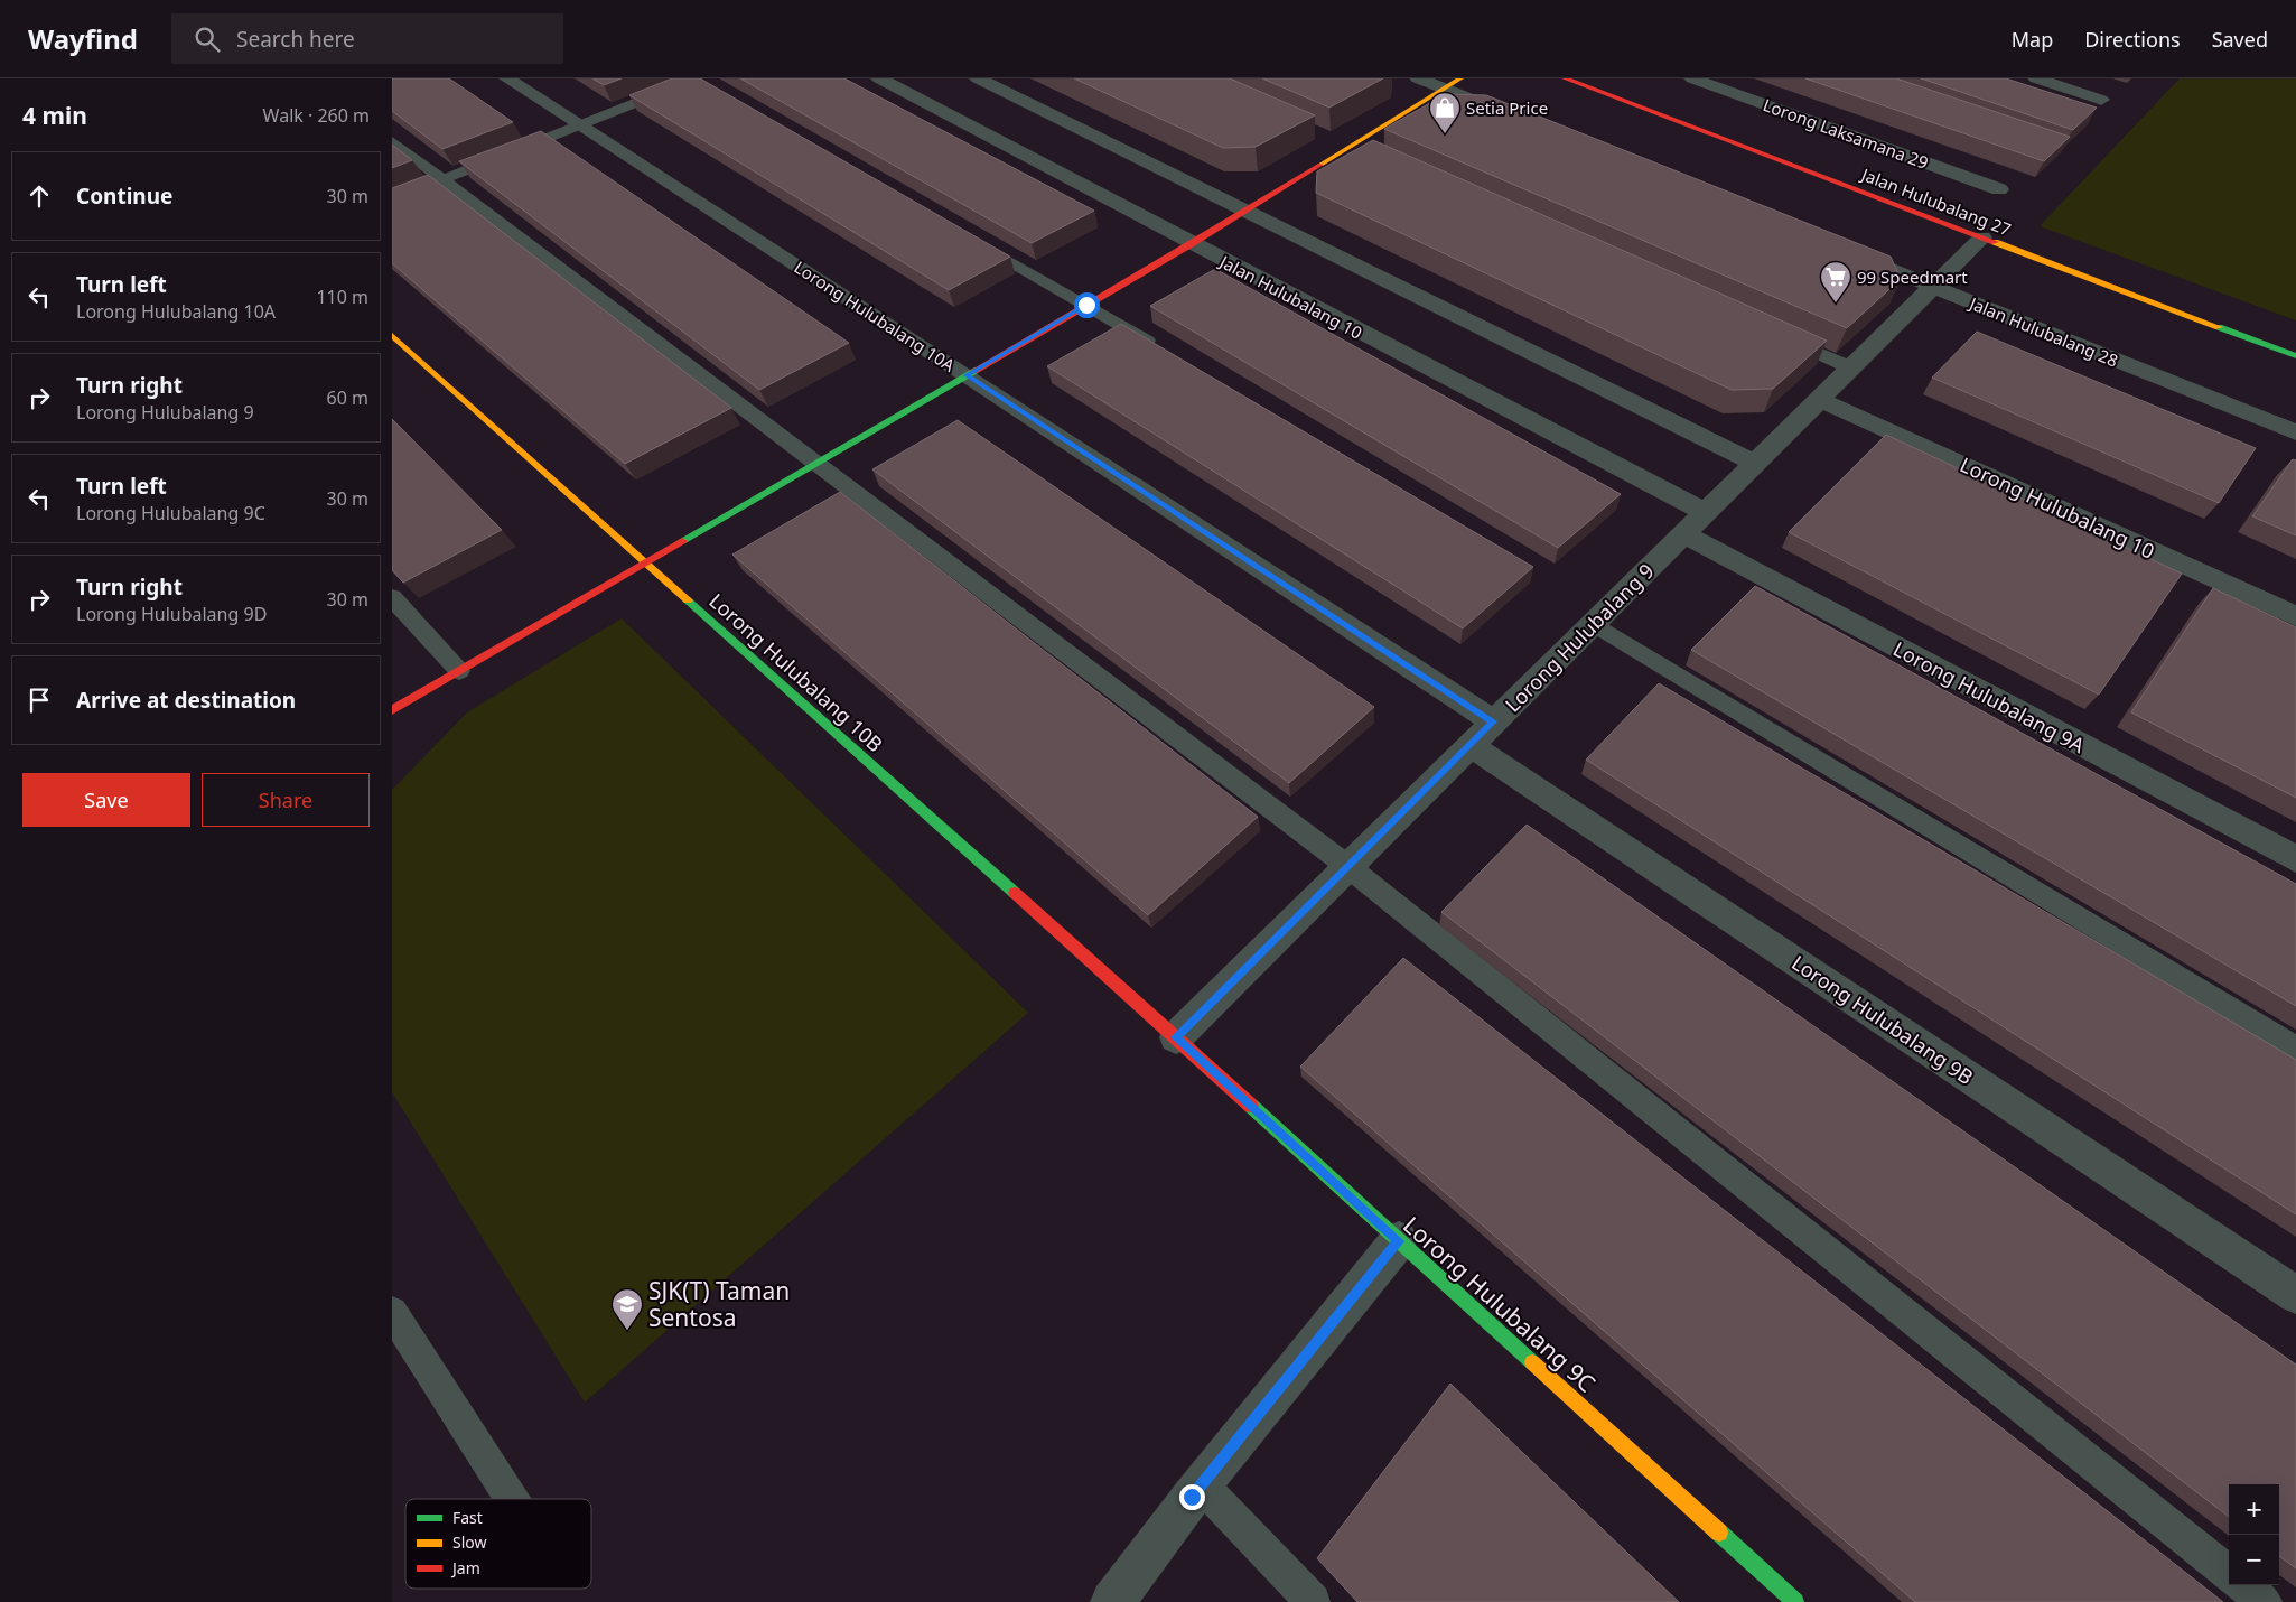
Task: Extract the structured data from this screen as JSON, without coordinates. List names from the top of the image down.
{
  "streets": {
    "street": [
      "Lorong Laksamana 29",
      "Jalan Hulubalang 27",
      "Jalan Hulubalang 10",
      "Lorong Hulubalang 10A",
      "Jalan Hulubalang 28",
      "Lorong Hulubalang 10",
      "Lorong Hulubalang 9",
      "Lorong Hulubalang 10B",
      "Lorong Hulubalang 9A",
      "Lorong Hulubalang 9B",
      "Lorong Hulubalang 9C"
    ]
  },
  "crossings": [
    ["Jalan Hulubalang 27", "Lorong Hulubalang 9"],
    ["Jalan Hulubalang 10", "Lorong Hulubalang 9"],
    ["Lorong Hulubalang 10A", "Lorong Hulubalang 9"],
    ["Jalan Hulubalang 28", "Lorong Hulubalang 9"],
    ["Lorong Hulubalang 10", "Lorong Hulubalang 9"],
    ["Lorong Hulubalang 9", "Lorong Hulubalang 10B"],
    ["Lorong Hulubalang 9", "Lorong Hulubalang 9A"],
    ["Lorong Hulubalang 9", "Lorong Hulubalang 9B"],
    ["Lorong Hulubalang 9", "Lorong Hulubalang 9C"],
    ["Lorong Hulubalang 10B", "Lorong Hulubalang 9C"]
  ],
  "places": {
    "shop": ["Setia Price"],
    "supermarket": ["99 Speedmart"],
    "school or university": ["SJK(T) Taman Sentosa"]
  },
  "legend": ["Fast", "Slow", "Jam"],
  "page": {
    "header": "Wayfind",
    "search": "Search here",
    "nav": ["Map", "Directions", "Saved"],
    "heading": ["4 min", "Walk · 260 m"],
    "list": [
      ["Continue", "30 m"],
      ["Turn left", "Lorong Hulubalang 10A", "110 m"],
      ["Turn right", "Lorong Hulubalang 9", "60 m"],
      ["Turn left", "Lorong Hulubalang 9C", "30 m"],
      ["Turn right", "Lorong Hulubalang 9D", "30 m"],
      "Arrive at destination"
    ],
    "buttons": ["Save", "Share"],
    "map_buttons": ["+", "−"]
  }
}
